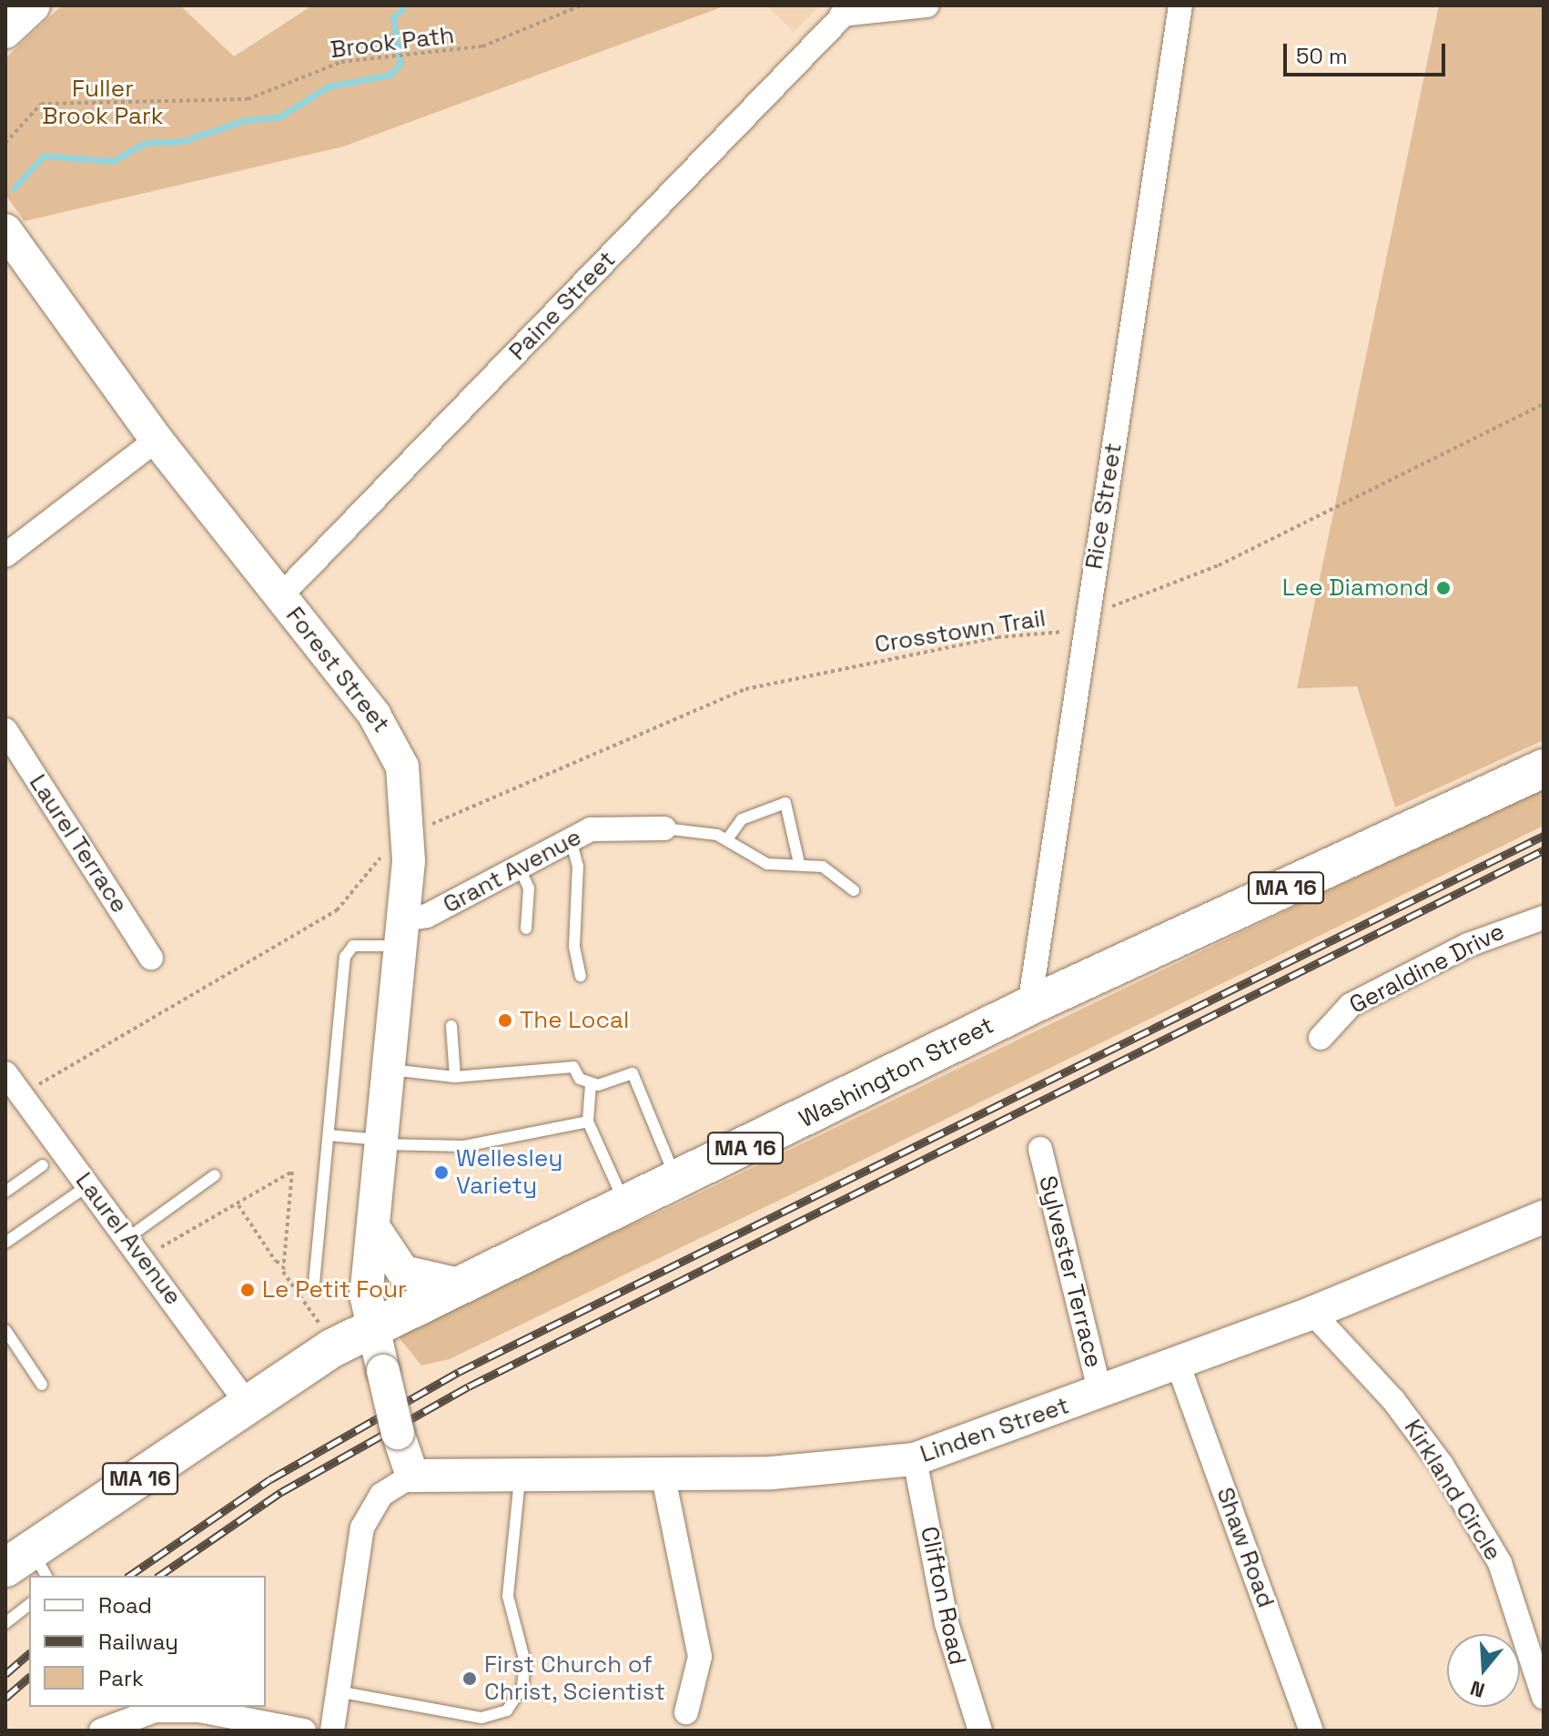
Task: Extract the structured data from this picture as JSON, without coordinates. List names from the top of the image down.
{
  "streets": {
    "main road": ["MA 16", "Washington Street"],
    "street": [
      "Paine Street",
      "Rice Street",
      "Forest Street",
      "Laurel Terrace",
      "Grant Avenue",
      "Geraldine Drive",
      "Laurel Avenue",
      "Sylvester Terrace",
      "Linden Street",
      "Kirkland Circle",
      "Shaw Road",
      "Clifton Road"
    ],
    "path": ["Brook Path", "Crosstown Trail"]
  },
  "crossings": [
    ["Paine Street", "Forest Street"],
    ["Rice Street", "Crosstown Trail"],
    ["Rice Street", "Washington Street"],
    ["Crosstown Trail", "Forest Street"],
    ["Crosstown Trail", "Laurel Avenue"],
    ["Forest Street", "Grant Avenue"],
    ["Forest Street", "Washington Street"],
    ["Forest Street", "Linden Street"],
    ["Washington Street", "Laurel Avenue"],
    ["Sylvester Terrace", "Linden Street"],
    ["Linden Street", "Kirkland Circle"],
    ["Linden Street", "Shaw Road"],
    ["Linden Street", "Clifton Road"]
  ],
  "parks": ["Fuller Brook Park"],
  "places": [
    "Lee Diamond",
    "The Local",
    "Wellesley Variety",
    "Le Petit Four",
    "First Church of Christ, Scientist"
  ],
  "legend": ["Road", "Railway", "Park"],
  "scale_bar": "50 m",
  "north": "bottom"
}
